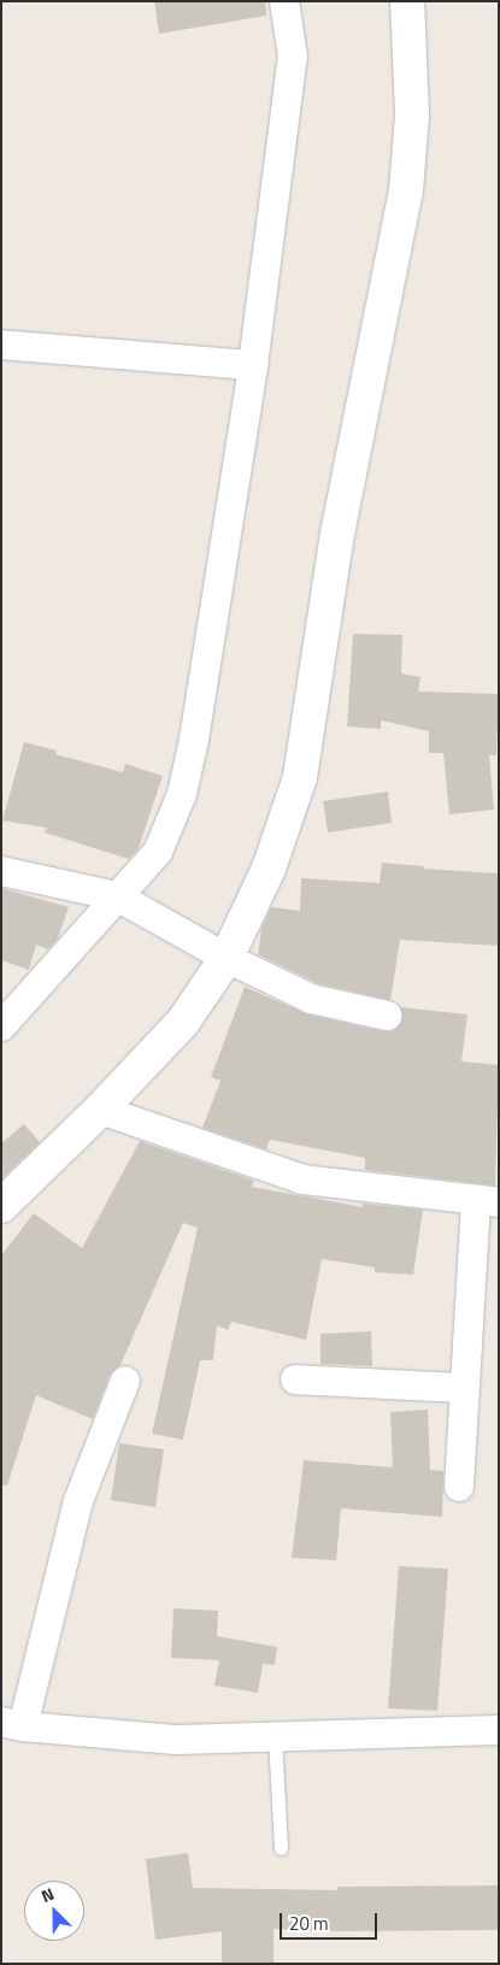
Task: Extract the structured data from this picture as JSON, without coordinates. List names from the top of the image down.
{
  "scale_bar": "20 m",
  "north": "top left"
}
